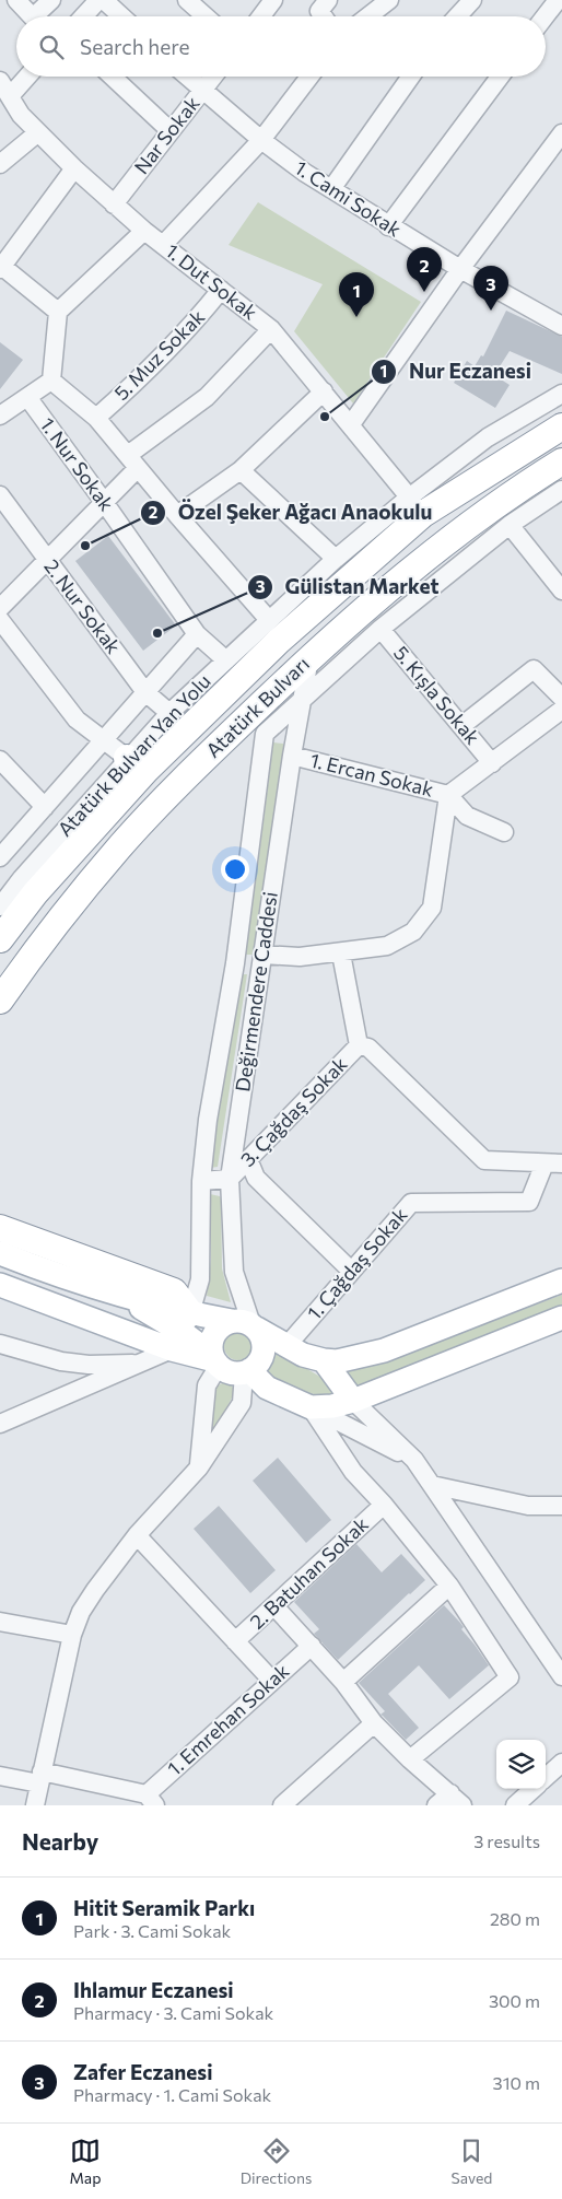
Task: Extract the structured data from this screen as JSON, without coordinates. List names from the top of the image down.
{
  "streets": {
    "highway": ["Atatürk Bulvarı"],
    "street": [
      "Nar Sokak",
      "1. Cami Sokak",
      "1. Dut Sokak",
      "5. Muz Sokak",
      "1. Nur Sokak",
      "2. Nur Sokak",
      "5. Kışla Sokak",
      "Atatürk Bulvarı Yan Yolu",
      "1. Ercan Sokak",
      "Değirmendere Caddesi",
      "3. Çağdaş Sokak",
      "1. Çağdaş Sokak",
      "2. Batuhan Sokak",
      "1. Emrehan Sokak"
    ]
  },
  "crossings": [
    ["Nar Sokak", "1. Cami Sokak"],
    ["Nar Sokak", "1. Dut Sokak"],
    ["1. Dut Sokak", "5. Muz Sokak"],
    ["1. Dut Sokak", "Atatürk Bulvarı"],
    ["1. Dut Sokak", "Atatürk Bulvarı Yan Yolu"],
    ["1. Nur Sokak", "Atatürk Bulvarı Yan Yolu"],
    ["2. Nur Sokak", "Atatürk Bulvarı Yan Yolu"],
    ["Atatürk Bulvarı", "Atatürk Bulvarı Yan Yolu"],
    ["Atatürk Bulvarı", "Değirmendere Caddesi"],
    ["1. Ercan Sokak", "Değirmendere Caddesi"],
    ["Değirmendere Caddesi", "3. Çağdaş Sokak"]
  ],
  "places": ["Nur Eczanesi", "Özel Şeker Ağacı Anaokulu", "Gülistan Market"],
  "page": {
    "search": "Search here",
    "pins": ["2", "3", "1"],
    "heading": ["Nearby", "3 results"],
    "list": [
      {
        "mark": "1",
        "name": "Hitit Seramik Parkı",
        "note": "Park · 3. Cami Sokak",
        "value": "280 m"
      },
      {
        "mark": "2",
        "name": "Ihlamur Eczanesi",
        "note": "Pharmacy · 3. Cami Sokak",
        "value": "300 m"
      },
      {
        "mark": "3",
        "name": "Zafer Eczanesi",
        "note": "Pharmacy · 1. Cami Sokak",
        "value": "310 m"
      }
    ],
    "nav": ["Map", "Directions", "Saved"]
  }
}
